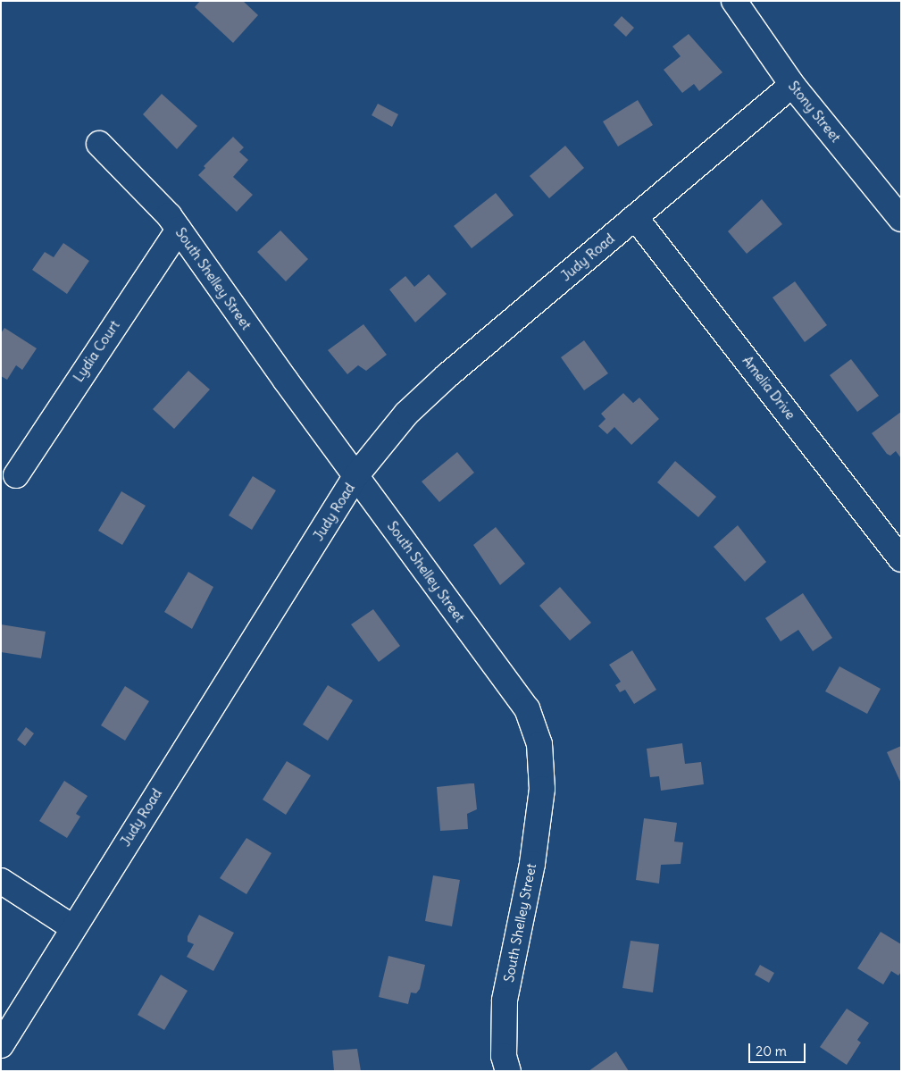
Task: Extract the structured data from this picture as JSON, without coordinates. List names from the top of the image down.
{
  "streets": {
    "street": [
      "Stony Street",
      "Judy Road",
      "South Shelley Street",
      "Lydia Court",
      "Amelia Drive"
    ]
  },
  "crossings": [
    ["Stony Street", "Judy Road"],
    ["Judy Road", "South Shelley Street"],
    ["Judy Road", "Amelia Drive"],
    ["South Shelley Street", "Lydia Court"]
  ],
  "scale_bar": "20 m"
}
